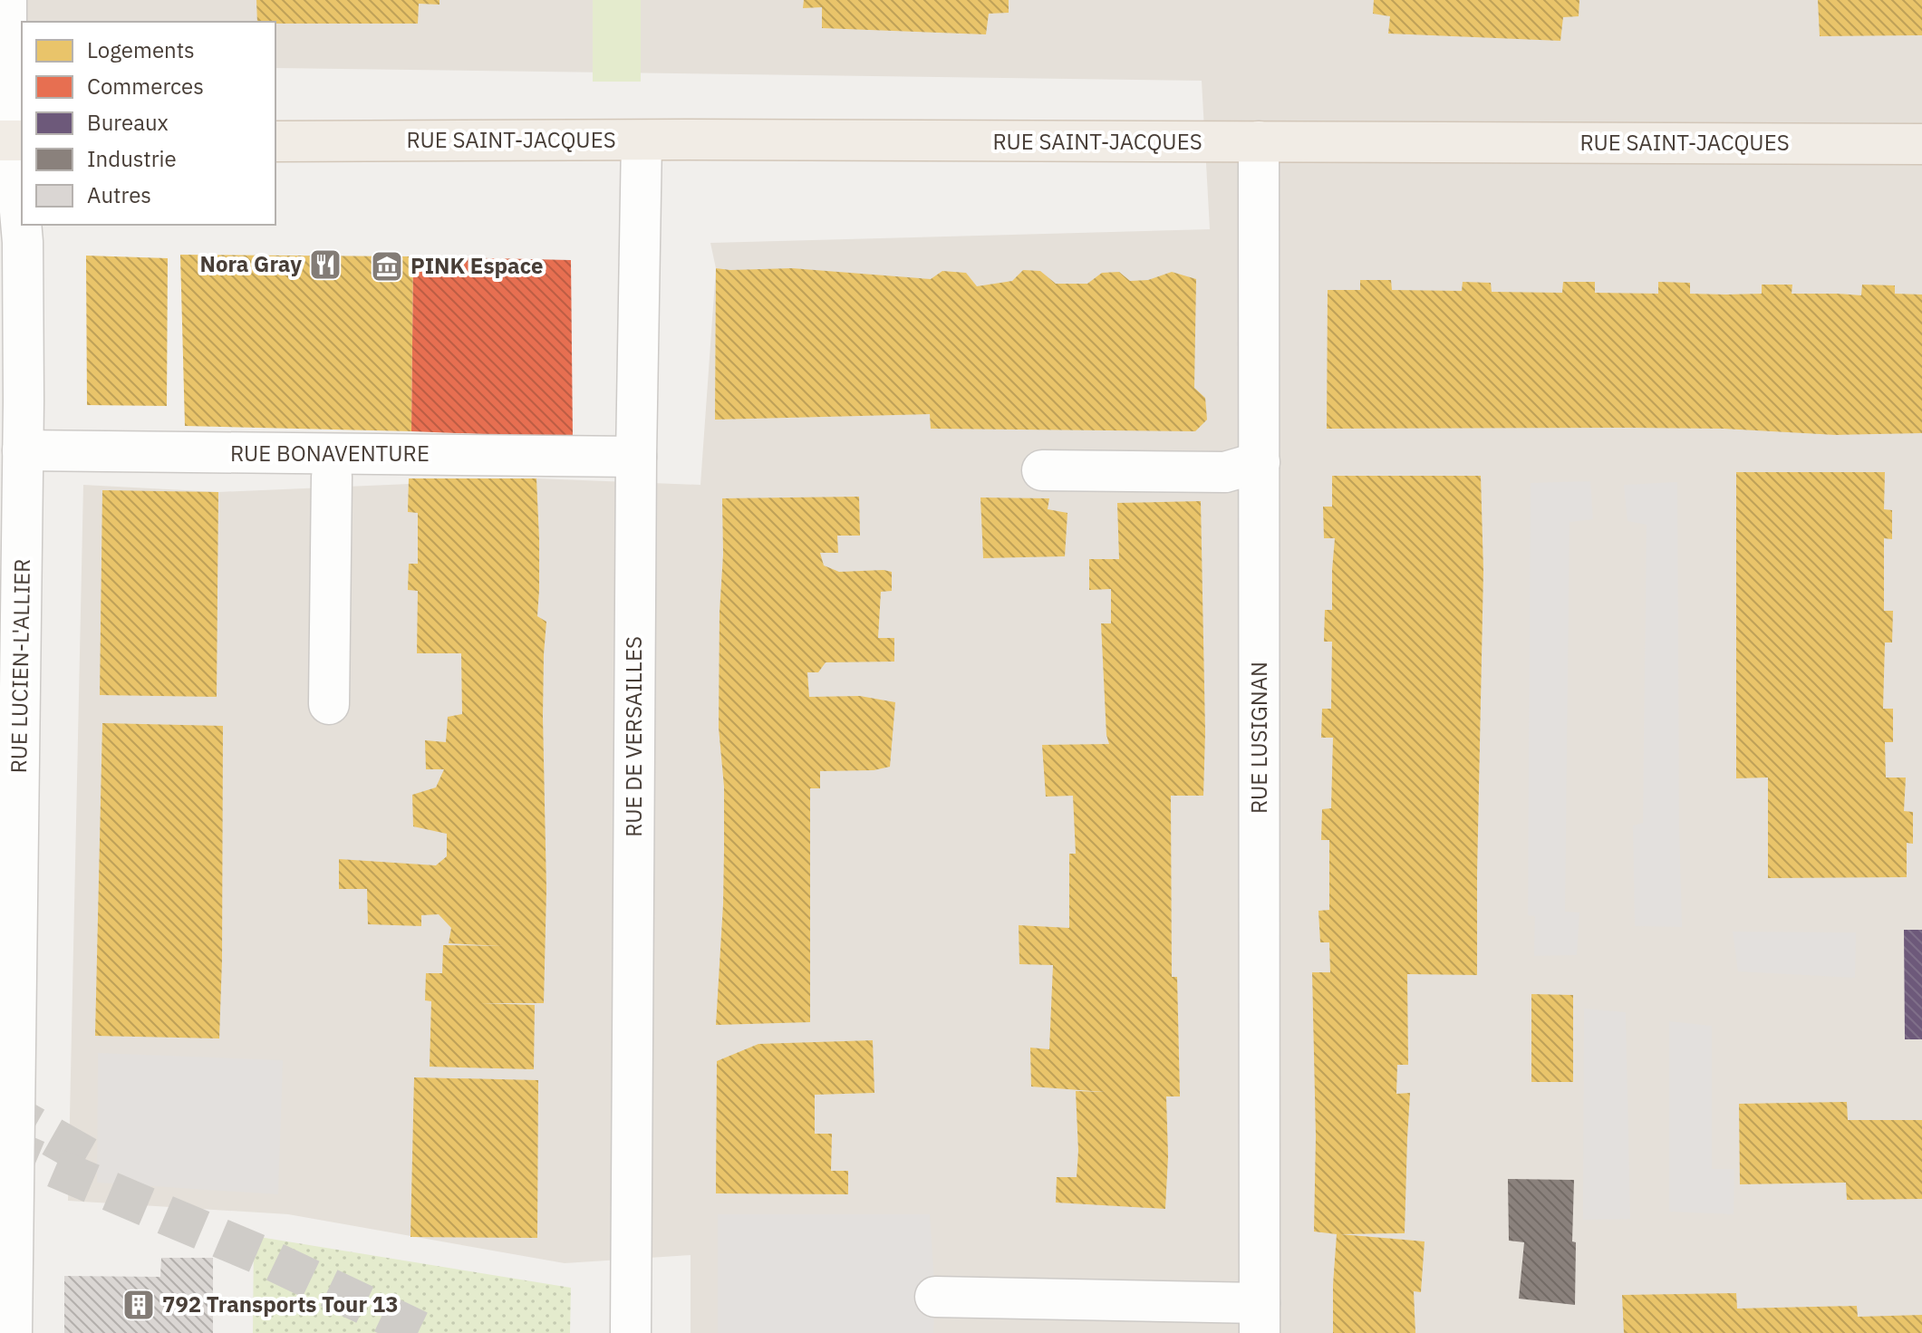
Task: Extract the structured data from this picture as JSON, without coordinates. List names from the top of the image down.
{
  "streets": {
    "main road": ["RUE SAINT-JACQUES"],
    "street": [
      "RUE BONAVENTURE",
      "RUE LUCIEN-L'ALLIER",
      "RUE DE VERSAILLES",
      "RUE LUSIGNAN"
    ]
  },
  "crossings": [
    ["RUE SAINT-JACQUES", "RUE DE VERSAILLES"],
    ["RUE SAINT-JACQUES", "RUE LUSIGNAN"],
    ["RUE BONAVENTURE", "RUE LUCIEN-L'ALLIER"],
    ["RUE BONAVENTURE", "RUE DE VERSAILLES"]
  ],
  "places": {
    "restaurant": ["Nora Gray"],
    "museum": ["PINK Espace"],
    "building": ["792 Transports Tour 13"]
  },
  "legend": [
    "Logements",
    "Commerces",
    "Bureaux",
    "Industrie",
    "Autres"
  ]
}
